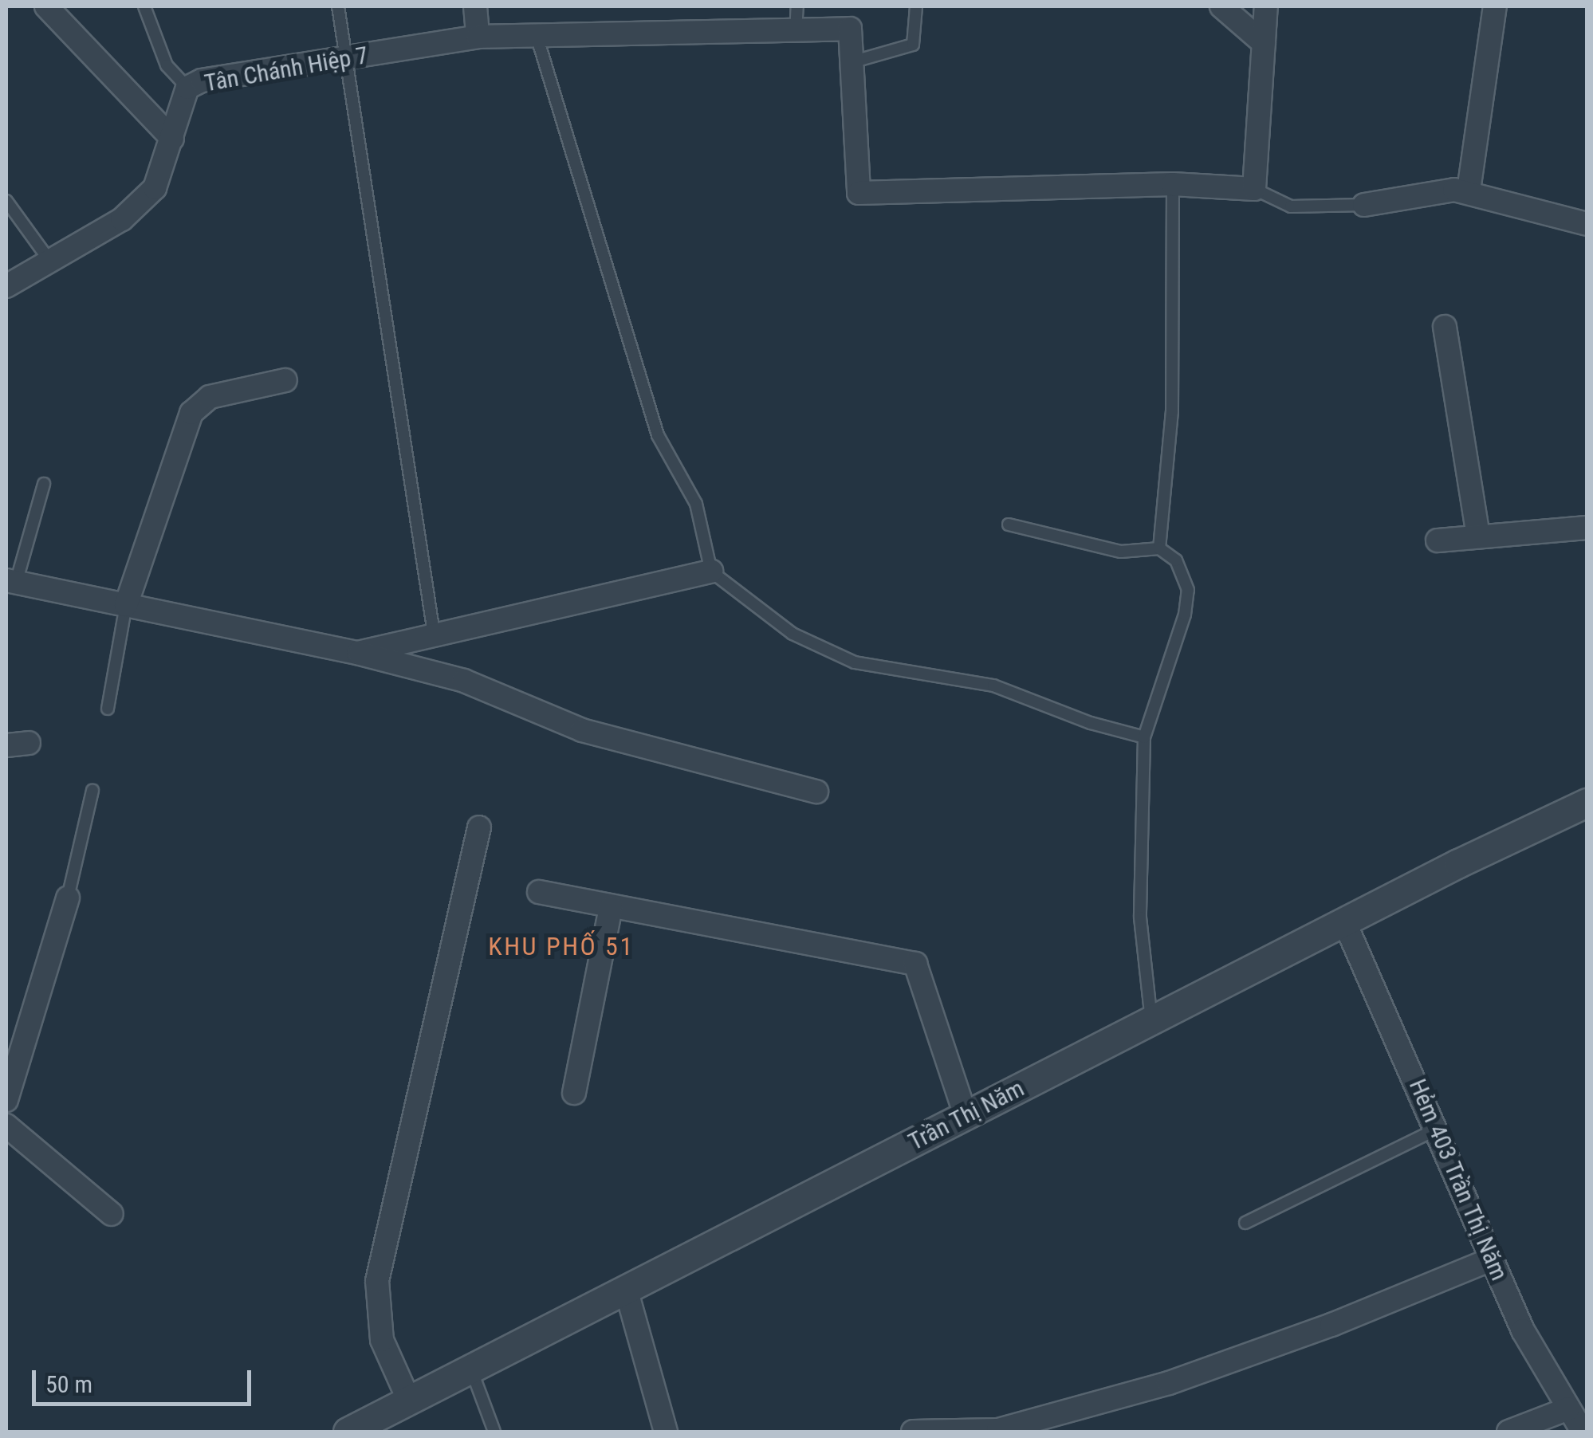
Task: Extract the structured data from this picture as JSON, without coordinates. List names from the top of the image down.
{
  "streets": {
    "street": ["Tân Chánh Hiệp 7", "Trần Thị Năm", "Hẻm 403 Trần Thị Năm"]
  },
  "crossings": [
    ["Trần Thị Năm", "Hẻm 403 Trần Thị Năm"]
  ],
  "districts": ["KHU PHỐ 51"],
  "scale_bar": "50 m"
}
